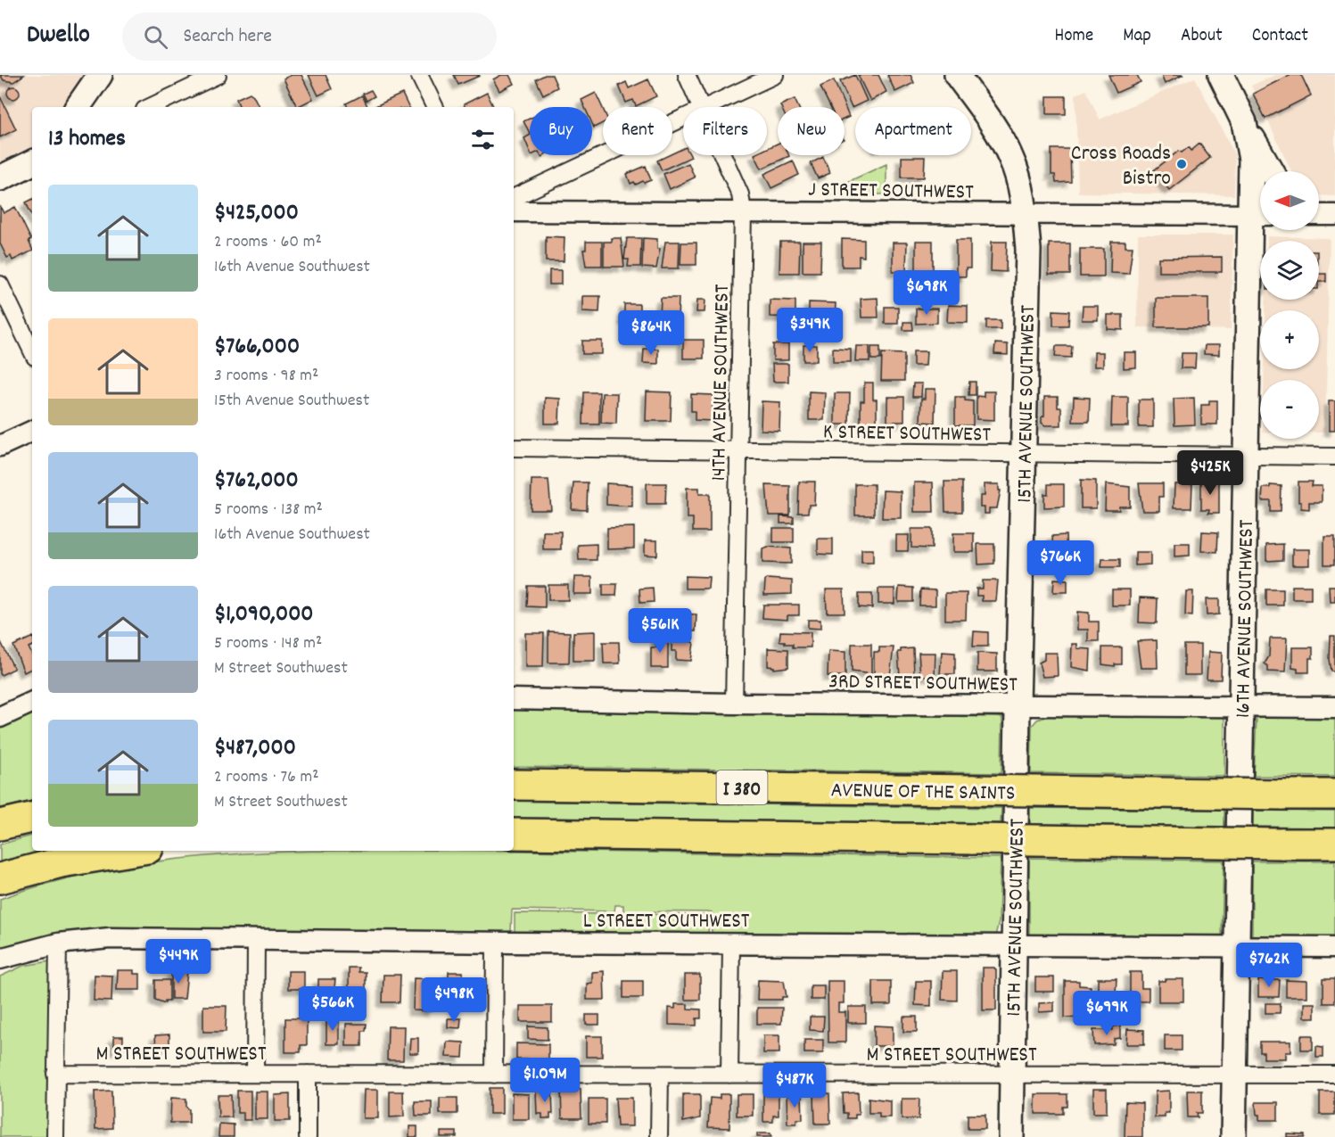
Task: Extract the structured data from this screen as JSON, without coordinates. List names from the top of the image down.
{
  "streets": {
    "highway": ["I 380", "AVENUE OF THE SAINTS"],
    "main road": ["15TH AVENUE SOUTHWEST", "16TH AVENUE SOUTHWEST"],
    "street": [
      "J STREET SOUTHWEST",
      "14TH AVENUE SOUTHWEST",
      "K STREET SOUTHWEST",
      "3RD STREET SOUTHWEST",
      "L STREET SOUTHWEST",
      "M STREET SOUTHWEST"
    ]
  },
  "crossings": [
    ["J STREET SOUTHWEST", "14TH AVENUE SOUTHWEST"],
    ["J STREET SOUTHWEST", "15TH AVENUE SOUTHWEST"],
    ["J STREET SOUTHWEST", "16TH AVENUE SOUTHWEST"],
    ["14TH AVENUE SOUTHWEST", "K STREET SOUTHWEST"],
    ["14TH AVENUE SOUTHWEST", "3RD STREET SOUTHWEST"],
    ["15TH AVENUE SOUTHWEST", "K STREET SOUTHWEST"],
    ["15TH AVENUE SOUTHWEST", "3RD STREET SOUTHWEST"],
    ["15TH AVENUE SOUTHWEST", "L STREET SOUTHWEST"],
    ["15TH AVENUE SOUTHWEST", "M STREET SOUTHWEST"],
    ["K STREET SOUTHWEST", "16TH AVENUE SOUTHWEST"],
    ["16TH AVENUE SOUTHWEST", "3RD STREET SOUTHWEST"],
    ["16TH AVENUE SOUTHWEST", "L STREET SOUTHWEST"],
    ["16TH AVENUE SOUTHWEST", "M STREET SOUTHWEST"]
  ],
  "places": ["Cross Roads Bistro"],
  "north": "left",
  "page": {
    "header": "Dwello",
    "search": "Search here",
    "nav": [
      "Home",
      "Map",
      "About",
      "Contact"
    ],
    "chip": [
      "Buy",
      "Rent",
      "Filters",
      "New",
      "Apartment"
    ],
    "heading": "13 homes",
    "map_buttons": ["+", "−"],
    "list": [
      {
        "name": "$425,000",
        "note": "2 rooms · 60 m² · 16th Avenue Southwest"
      },
      {
        "name": "$766,000",
        "note": "3 rooms · 98 m² · 15th Avenue Southwest"
      },
      {
        "name": "$762,000",
        "note": "5 rooms · 138 m² · 16th Avenue Southwest"
      },
      {
        "name": "$1,090,000",
        "note": "5 rooms · 148 m² · M Street Southwest"
      },
      {
        "name": "$487,000",
        "note": "2 rooms · 76 m² · M Street Southwest"
      }
    ],
    "price": [
      "$698K",
      "$349K",
      "$864K",
      "$425K",
      "$766K",
      "$561K",
      "$449K",
      "$762K",
      "$498K",
      "$566K",
      "$699K",
      "$1.09M",
      "$487K"
    ]
  }
}
